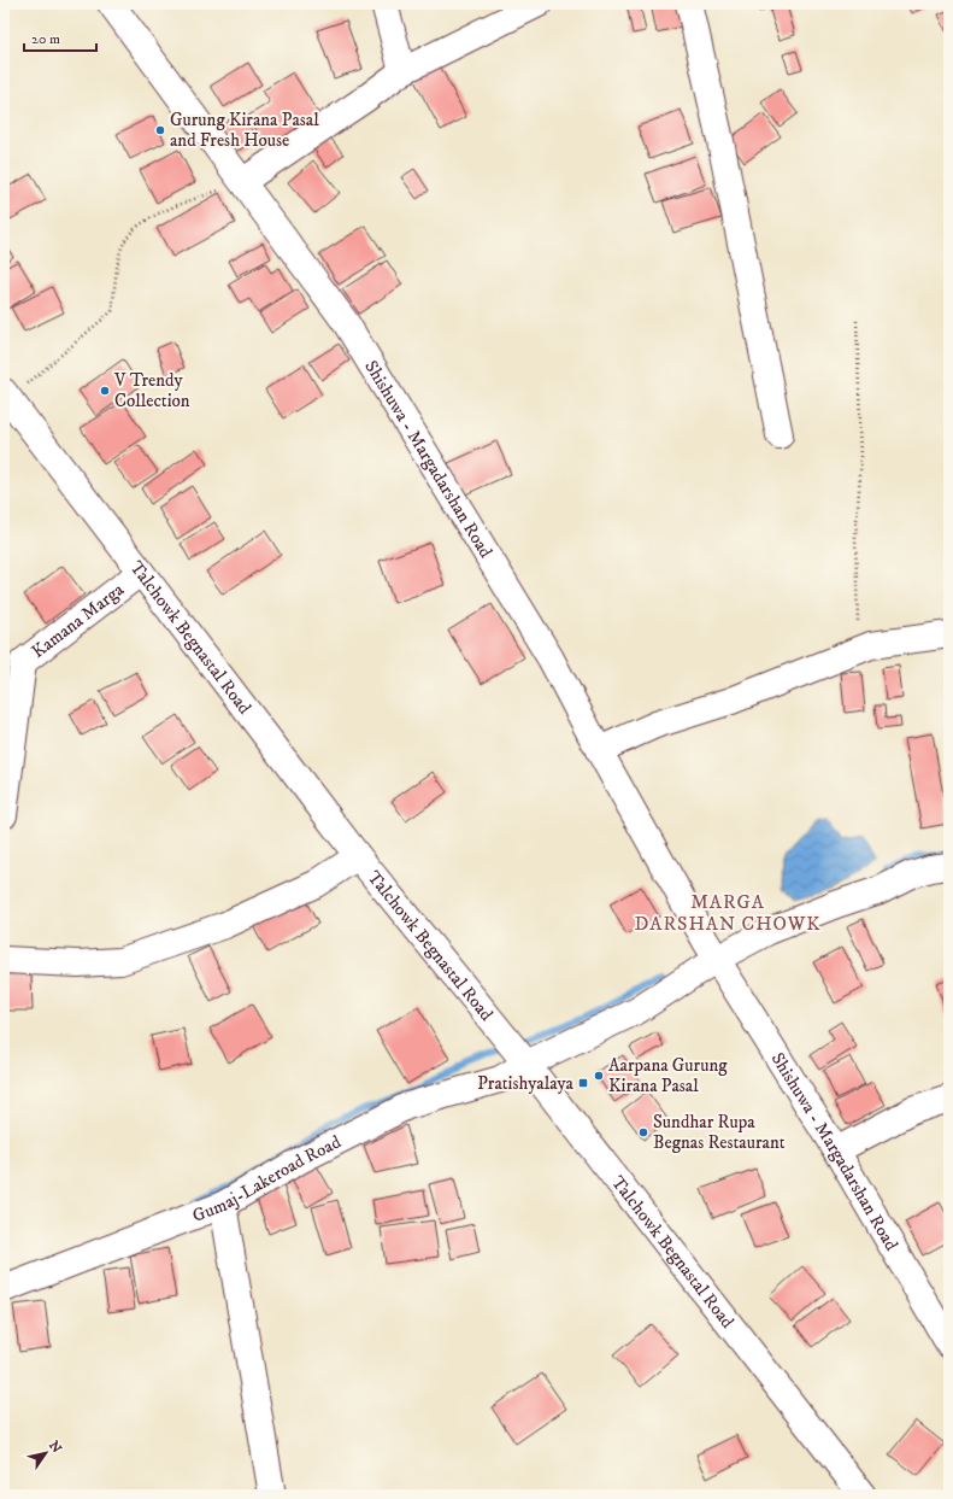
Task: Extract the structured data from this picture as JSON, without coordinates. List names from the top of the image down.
{
  "streets": {
    "street": [
      "Shishuwa - Margadarshan Road",
      "Kamana Marga",
      "Talchowk Begnastal Road",
      "Gumaj-Lakeroad Road"
    ]
  },
  "crossings": [
    ["Shishuwa - Margadarshan Road", "Gumaj-Lakeroad Road"],
    ["Kamana Marga", "Talchowk Begnastal Road"],
    ["Talchowk Begnastal Road", "Gumaj-Lakeroad Road"]
  ],
  "districts": ["MARGA DARSHAN CHOWK"],
  "places": {
    "other": [
      "Gurung Kirana Pasal and Fresh House",
      "V Trendy Collection",
      "Aarpana Gurung Kirana Pasal",
      "Sundhar Rupa Begnas Restaurant"
    ],
    "transit": ["Pratishyalaya"]
  },
  "scale_bar": "20 m",
  "north": "top right"
}
